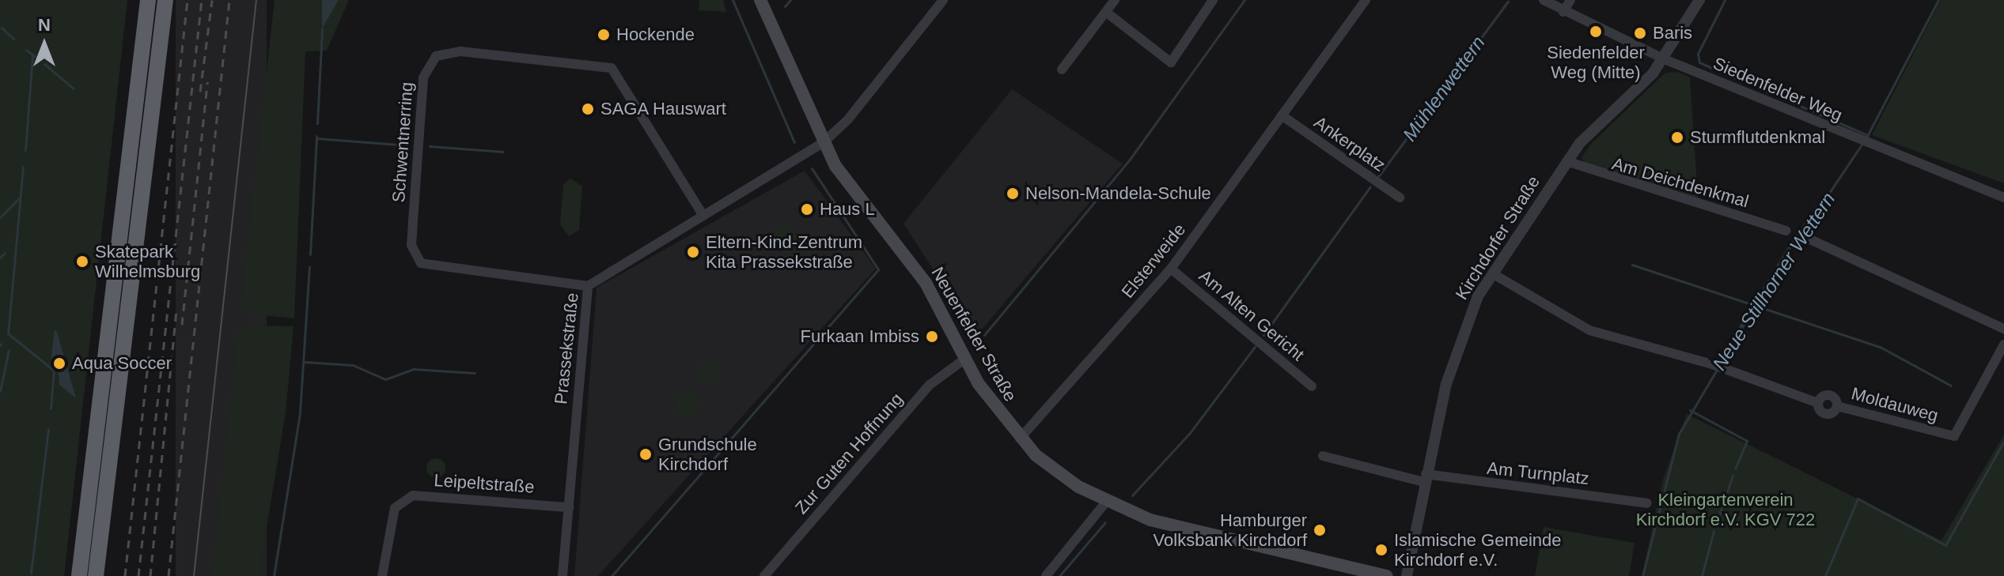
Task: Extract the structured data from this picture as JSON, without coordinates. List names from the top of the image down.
{
  "streets": {
    "main road": ["Neuenfelder Straße"],
    "street": [
      "Siedenfelder Weg",
      "Schwentnerring",
      "Ankerplatz",
      "Am Deichdenkmal",
      "Kirchdorfer Straße",
      "Elsterweide",
      "Am Alten Gericht",
      "Prassekstraße",
      "Moldauweg",
      "Zur Guten Hoffnung",
      "Am Turnplatz",
      "Leipeltstraße"
    ]
  },
  "crossings": [
    ["Siedenfelder Weg", "Kirchdorfer Straße"],
    ["Schwentnerring", "Prassekstraße"],
    ["Ankerplatz", "Elsterweide"],
    ["Am Deichdenkmal", "Kirchdorfer Straße"],
    ["Kirchdorfer Straße", "Moldauweg"],
    ["Kirchdorfer Straße", "Am Turnplatz"],
    ["Elsterweide", "Am Alten Gericht"],
    ["Elsterweide", "Neuenfelder Straße"],
    ["Neuenfelder Straße", "Prassekstraße"],
    ["Neuenfelder Straße", "Zur Guten Hoffnung"],
    ["Prassekstraße", "Leipeltstraße"]
  ],
  "water": ["Mühlenwettern", "Neue Stillhorner Wettern"],
  "parks": ["Kleingartenverein Kirchdorf e.V. KGV 722"],
  "places": [
    "Siedenfelder Weg (Mitte)",
    "Baris",
    "Hockende",
    "SAGA Hauswart",
    "Sturmflutdenkmal",
    "Nelson-Mandela-Schule",
    "Haus L",
    "Eltern-Kind-Zentrum Kita Prassekstraße",
    "Skatepark Wilhelmsburg",
    "Furkaan Imbiss",
    "Aqua Soccer",
    "Grundschule Kirchdorf",
    "Hamburger Volksbank Kirchdorf",
    "Islamische Gemeinde Kirchdorf e.V."
  ],
  "north": "top"
}
